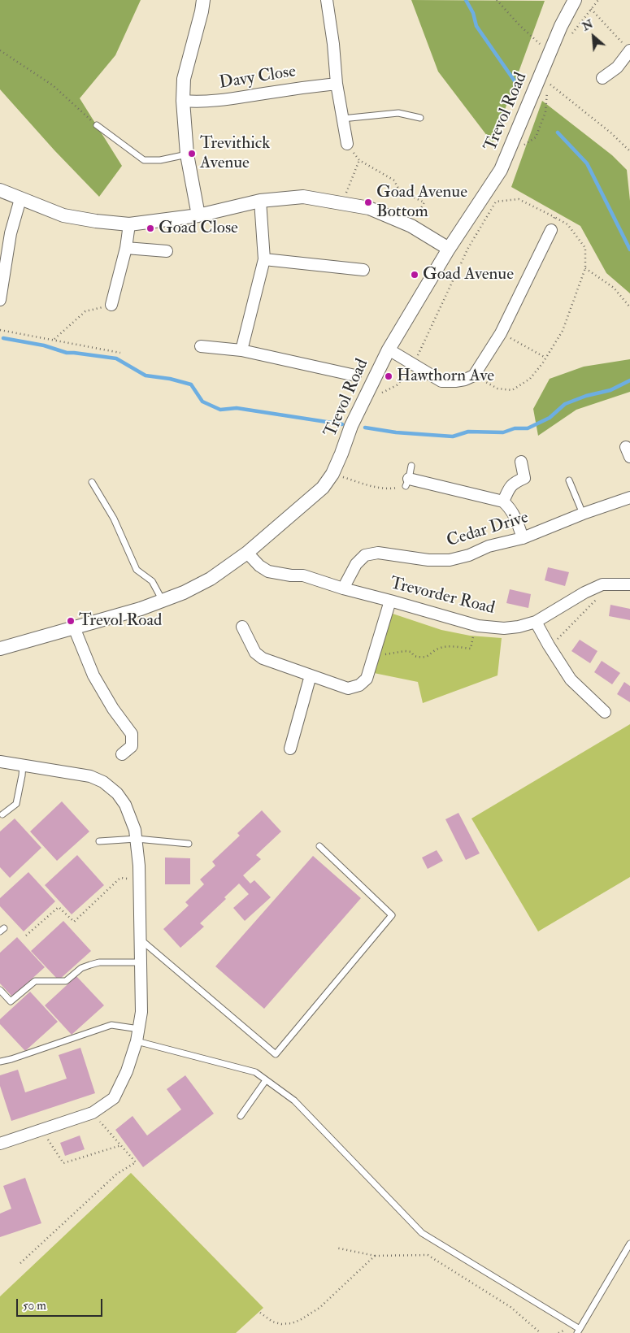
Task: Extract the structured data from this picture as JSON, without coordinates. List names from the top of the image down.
{
  "streets": {
    "street": [
      "Davy Close",
      "Trevol Road",
      "Cedar Drive",
      "Trevorder Road"
    ]
  },
  "crossings": [
    ["Trevol Road", "Trevorder Road"],
    ["Cedar Drive", "Trevorder Road"]
  ],
  "places": [
    "Trevithick Avenue",
    "Goad Avenue Bottom",
    "Goad Close",
    "Goad Avenue",
    "Hawthorn Ave",
    "Trevol Road"
  ],
  "scale_bar": "50 m",
  "north": "top left"
}
